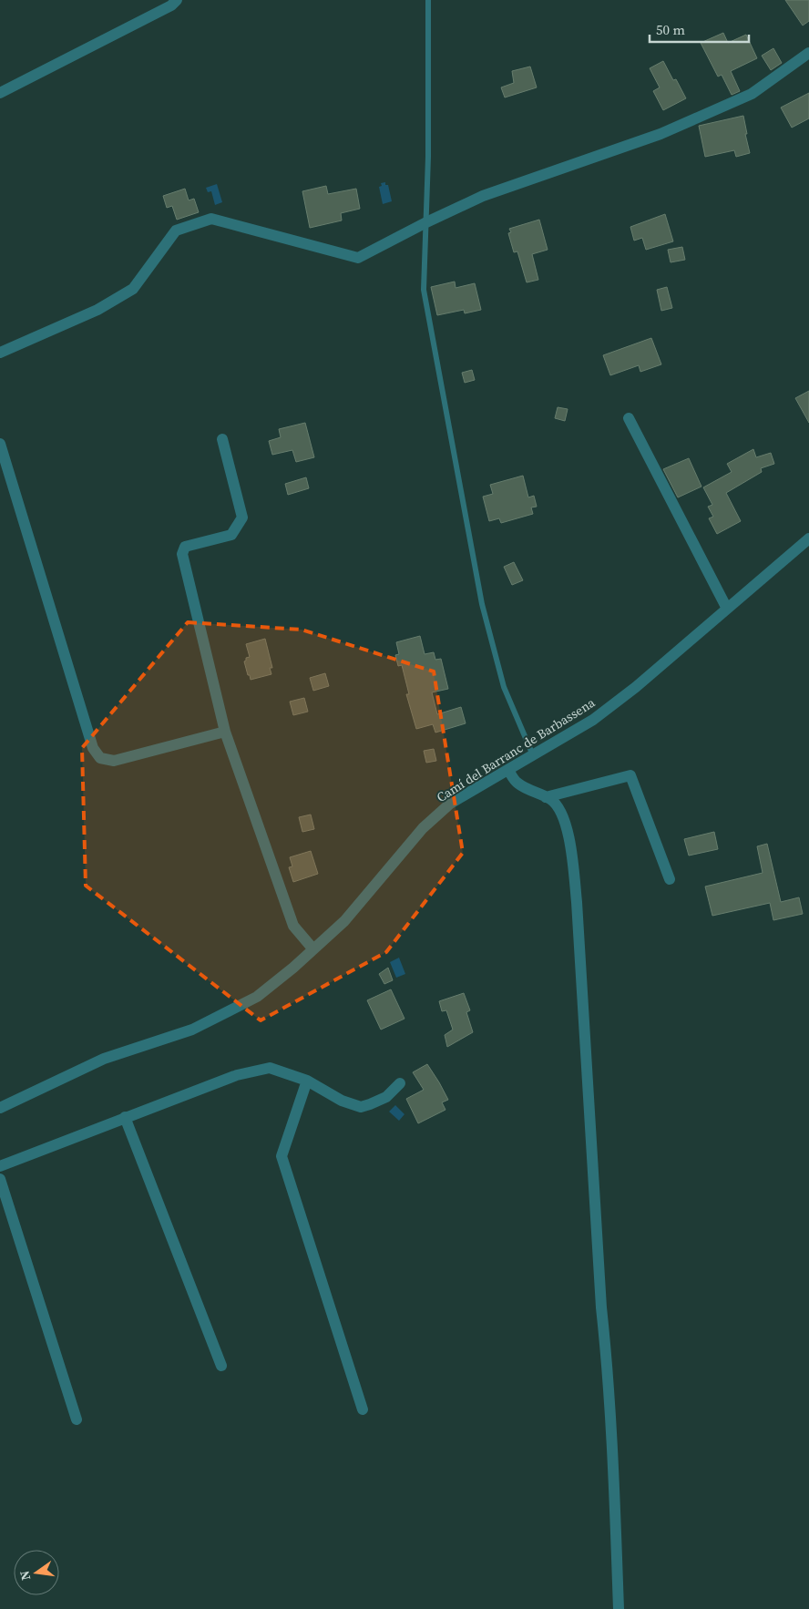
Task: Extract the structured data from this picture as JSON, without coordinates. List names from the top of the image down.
{
  "streets": {
    "street": ["Camí del Barranc de Barbassena"]
  },
  "scale_bar": "50 m",
  "north": "left"
}
